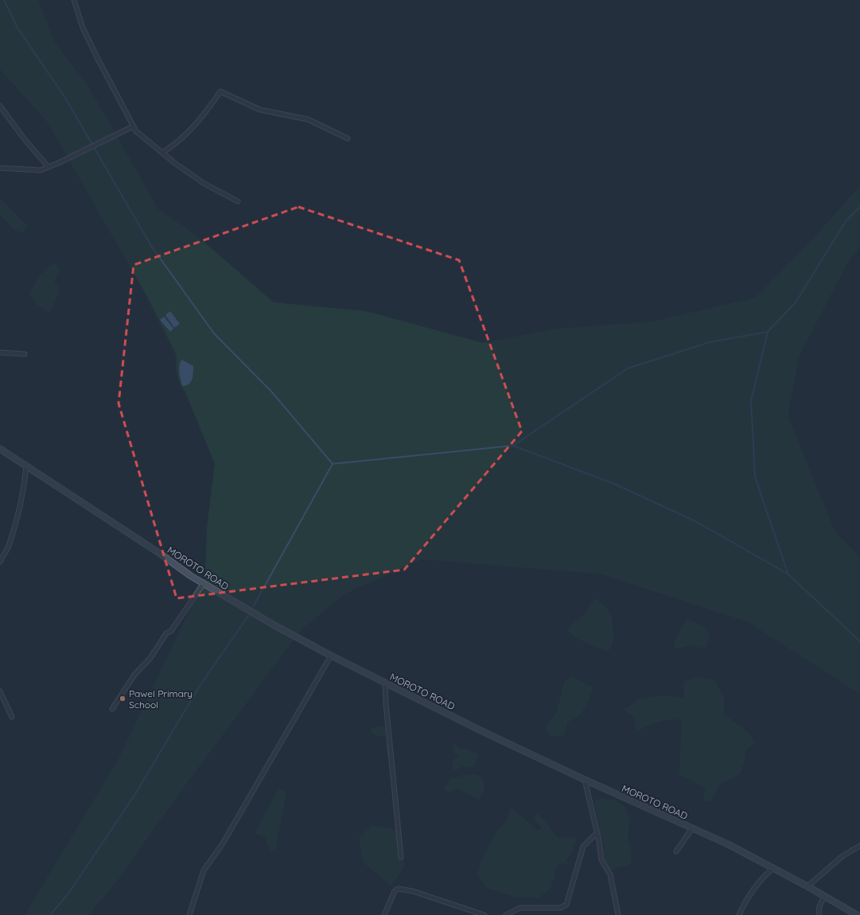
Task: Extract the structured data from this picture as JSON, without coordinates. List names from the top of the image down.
{
  "streets": {
    "main road": ["MOROTO ROAD"]
  },
  "places": ["Pawel Primary School"]
}
